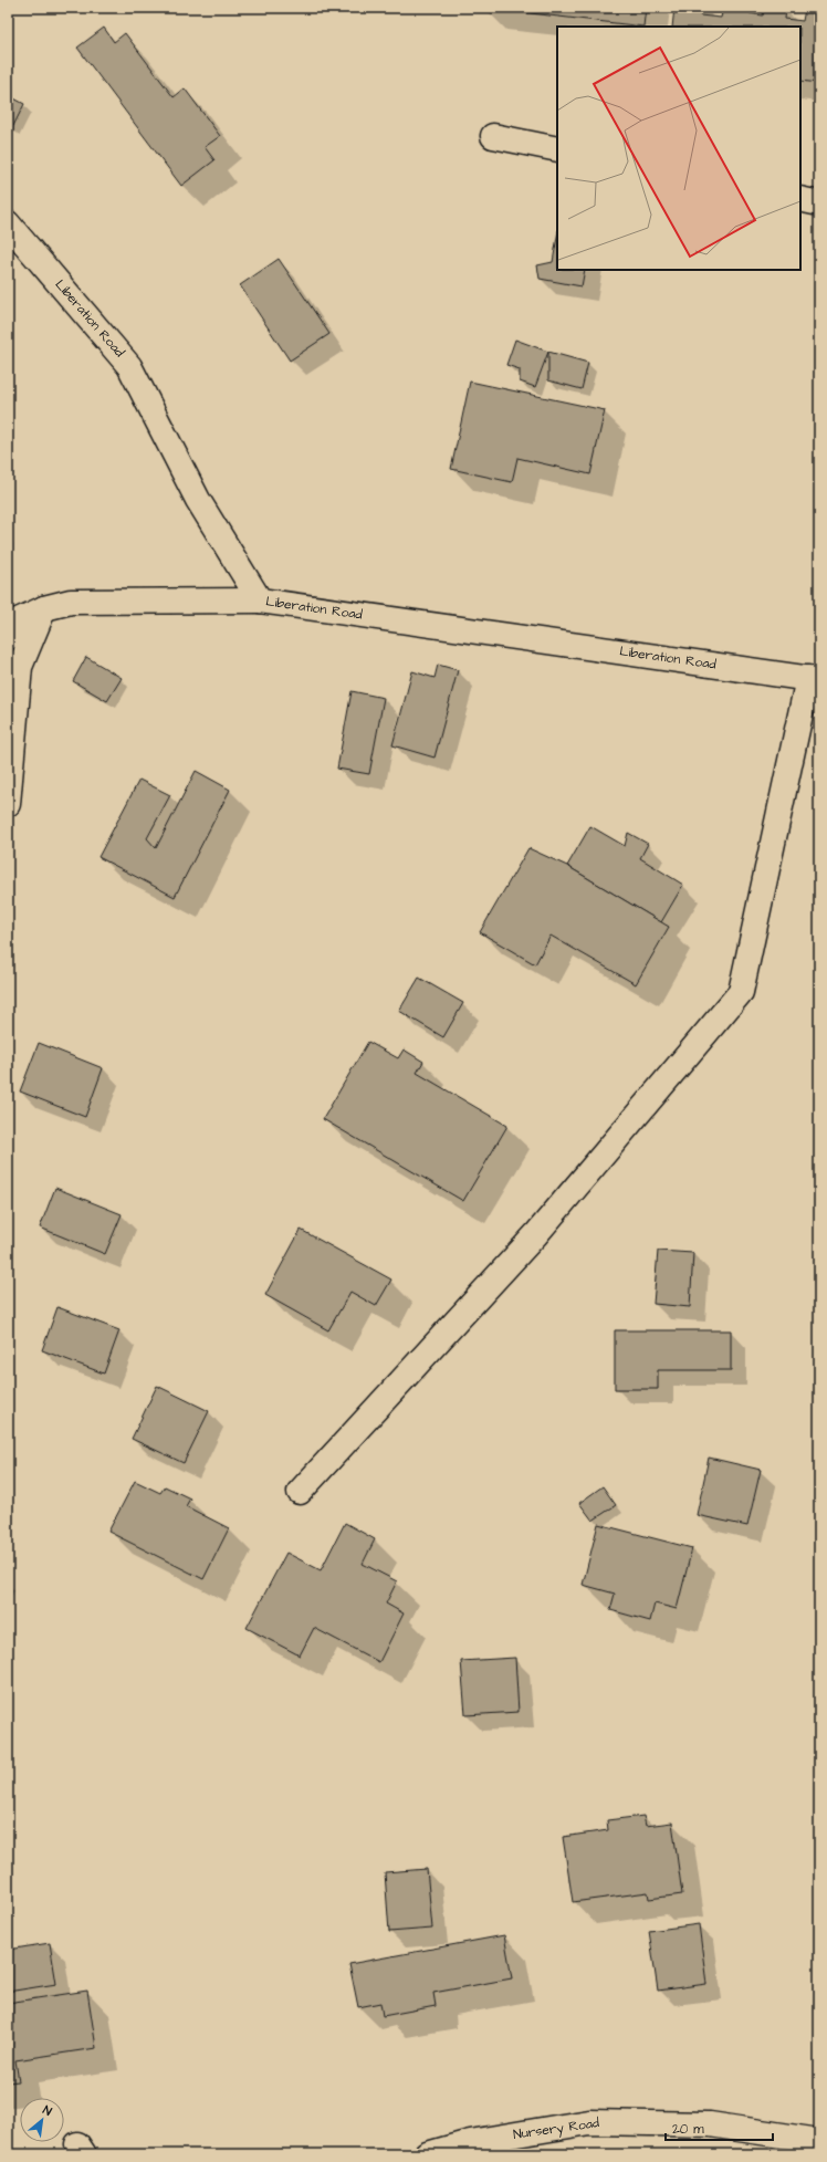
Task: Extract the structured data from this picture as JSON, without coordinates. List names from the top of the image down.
{
  "streets": {
    "street": ["Liberation Road", "Nursery Road"]
  },
  "scale_bar": "20 m",
  "north": "top right"
}
